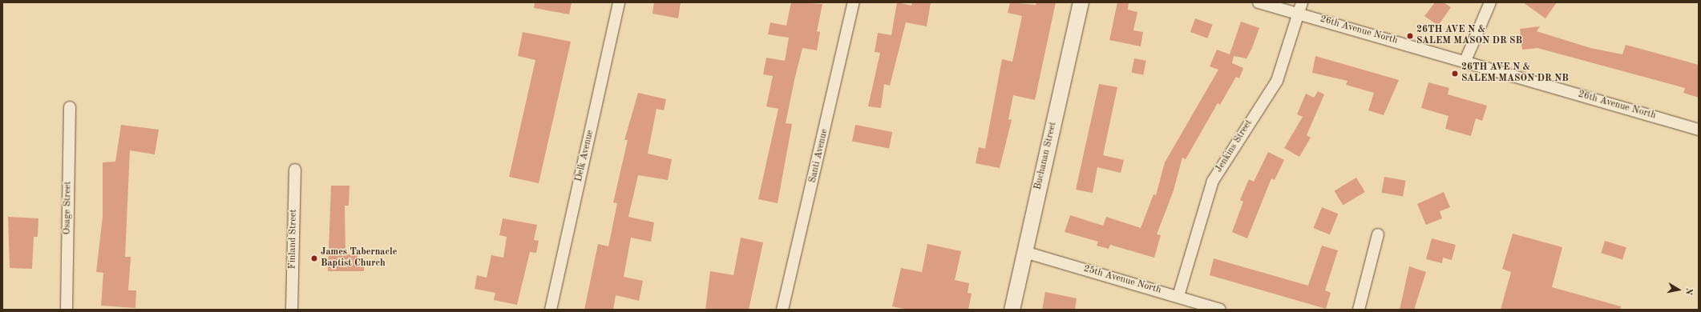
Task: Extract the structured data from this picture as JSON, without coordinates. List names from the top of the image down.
{
  "streets": {
    "street": [
      "26th Avenue North",
      "Jenkins Street",
      "Delk Avenue",
      "Santi Avenue",
      "Buchanan Street",
      "Osage Street",
      "Finland Street",
      "25th Avenue North"
    ]
  },
  "crossings": [
    ["26th Avenue North", "Jenkins Street"],
    ["Jenkins Street", "25th Avenue North"],
    ["Buchanan Street", "25th Avenue North"]
  ],
  "places": ["26TH AVE N & SALEM MASON DR SB", "26TH AVE N & SALEM MASON DR NB", "James Tabernacle Baptist Church"],
  "north": "right"
}
